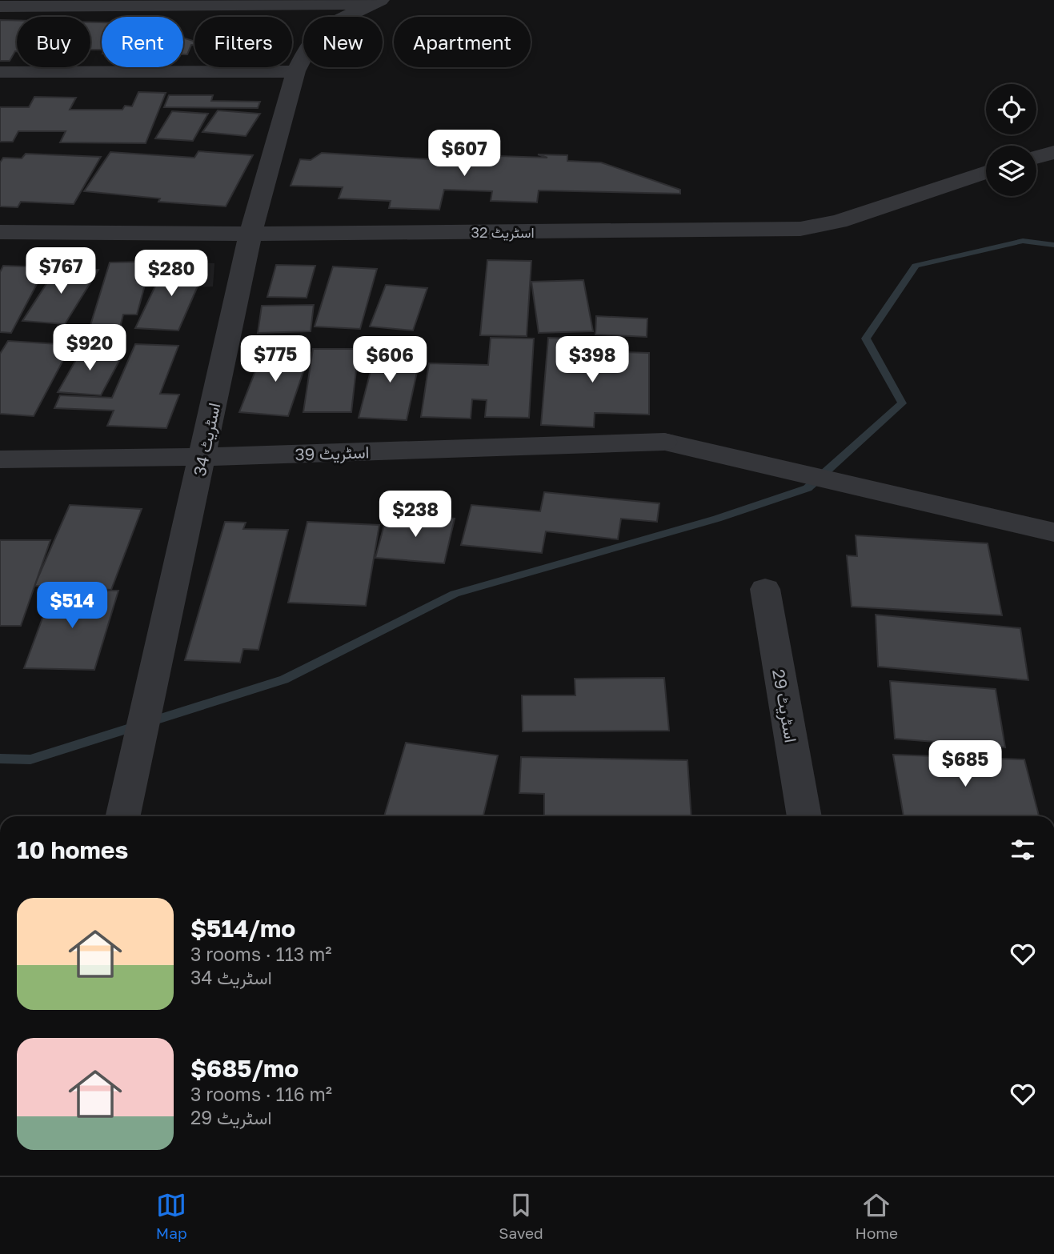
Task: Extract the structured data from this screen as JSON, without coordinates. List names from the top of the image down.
{
  "streets": {
    "street": [
      "اسٹریٹ 32",
      "اسٹریٹ 34",
      "اسٹریٹ 39",
      "اسٹریٹ 29"
    ]
  },
  "crossings": [
    ["اسٹریٹ 32", "اسٹریٹ 34"],
    ["اسٹریٹ 34", "اسٹریٹ 39"]
  ],
  "page": {
    "chip": [
      "Buy",
      "Rent",
      "Filters",
      "New",
      "Apartment"
    ],
    "price": [
      "$607",
      "$767",
      "$280",
      "$920",
      "$775",
      "$606",
      "$398",
      "$238",
      "$514",
      "$685"
    ],
    "heading": "10 homes",
    "list": [
      {
        "name": "$514/mo",
        "note": "3 rooms · 113 m² · اسٹریٹ 34"
      },
      {
        "name": "$685/mo",
        "note": "3 rooms · 116 m² · اسٹریٹ 29"
      }
    ],
    "tabs": ["Map", "Saved", "Home"]
  }
}
